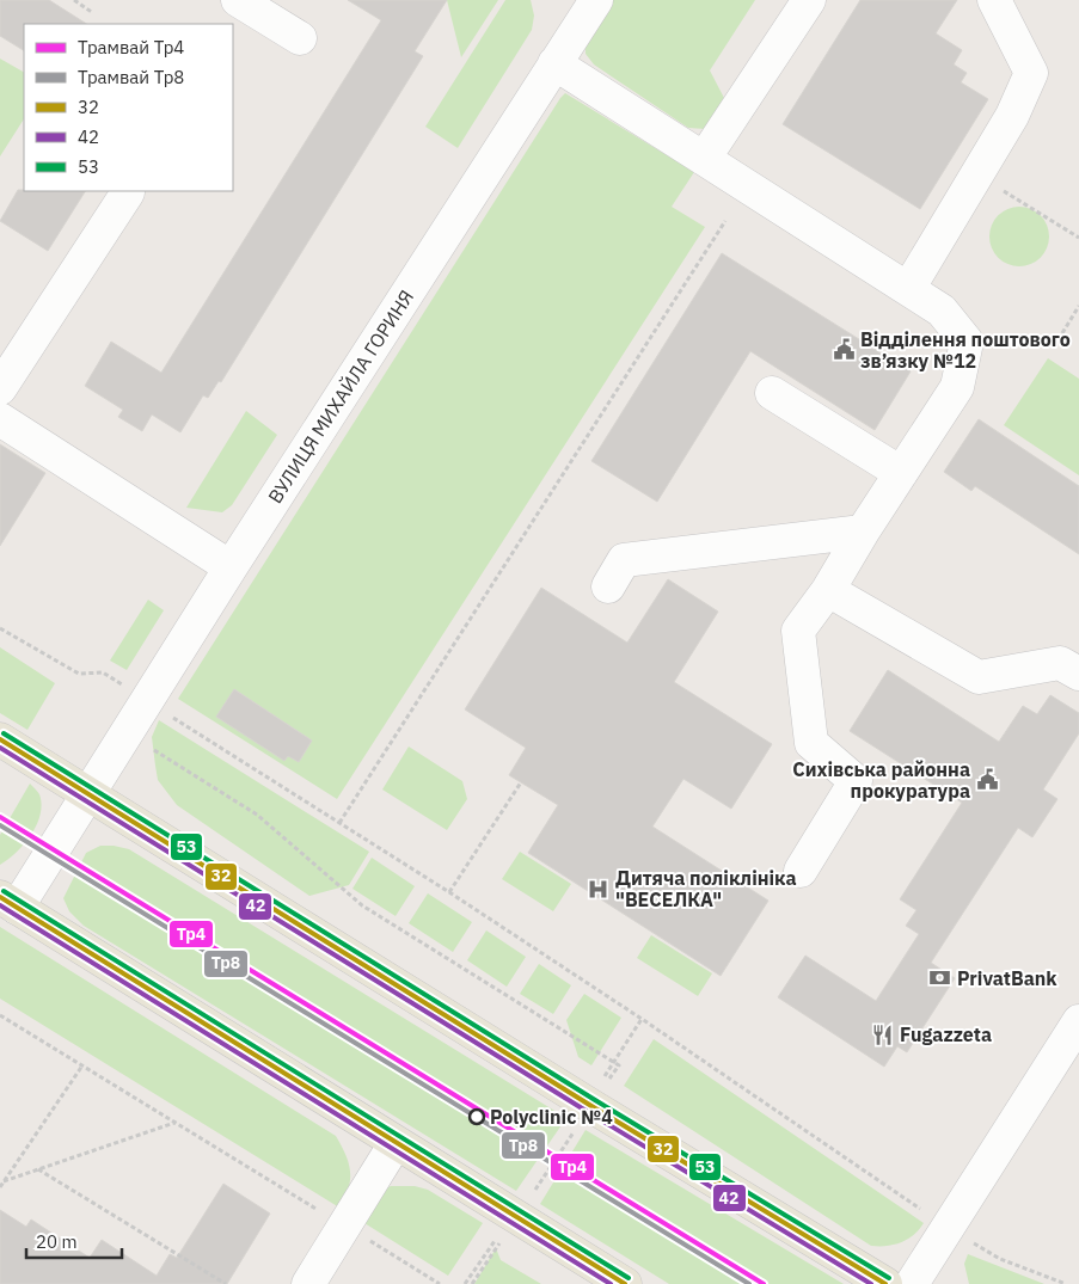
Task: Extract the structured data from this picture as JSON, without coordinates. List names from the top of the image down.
{
  "streets": {
    "street": ["ВУЛИЦЯ МИХАЙЛА ГОРИНЯ"]
  },
  "places": {
    "public building": ["Відділення поштового зв’язку №12", "Сихівська районна прокуратура"],
    "hospital": ["Дитяча поліклініка \"ВЕСЕЛКА\""],
    "bank": ["PrivatBank"],
    "restaurant": ["Fugazzeta"],
    "other": ["Polyclinic №4"]
  },
  "lines": [
    "transit line 53",
    "transit line 32",
    "transit line 42",
    "tram line Тр4",
    "tram line Тр8"
  ],
  "legend": [
    "Трамвай Тр4",
    "Трамвай Тр8",
    "32",
    "42",
    "53"
  ],
  "scale_bar": "20 m"
}
